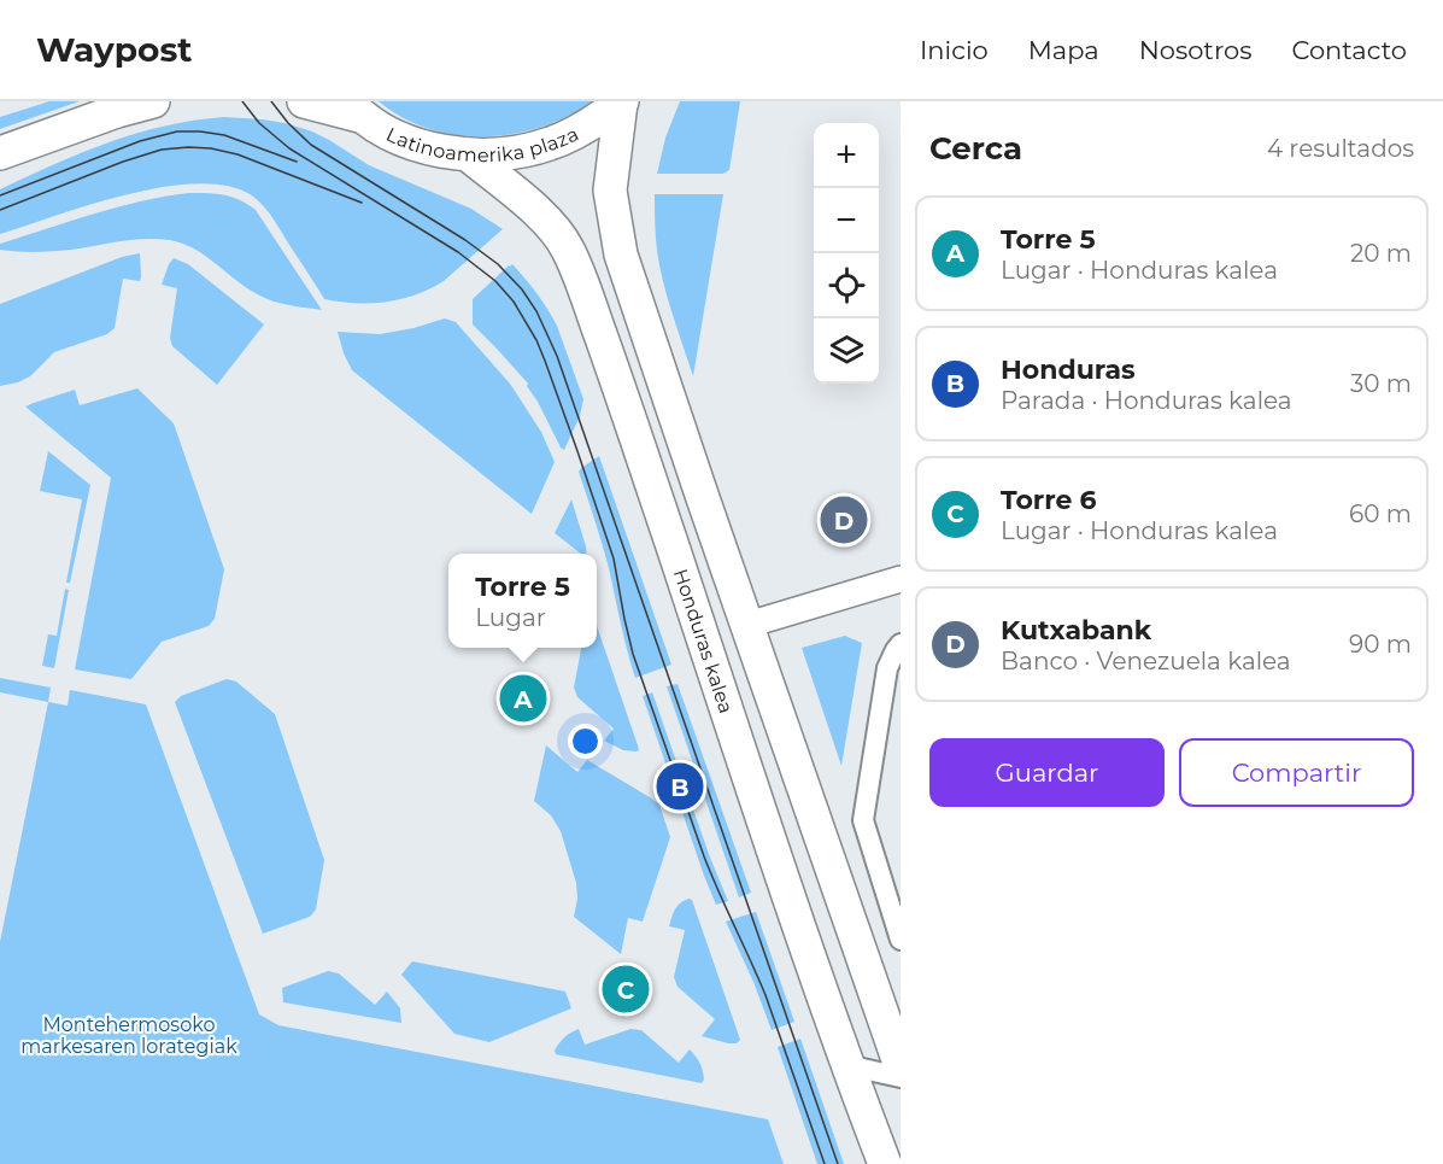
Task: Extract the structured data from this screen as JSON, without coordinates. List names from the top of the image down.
{
  "streets": {
    "main road": ["Latinoamerika plaza", "Honduras kalea"]
  },
  "crossings": [
    ["Latinoamerika plaza", "Honduras kalea"]
  ],
  "parks": ["Montehermosoko markesaren lorategiak"],
  "page": {
    "header": "Waypost",
    "nav": [
      "Inicio",
      "Mapa",
      "Nosotros",
      "Contacto"
    ],
    "heading": ["Cerca", "4 resultados"],
    "map_buttons": ["+", "−"],
    "list": [
      {
        "mark": "A",
        "name": "Torre 5",
        "note": "Lugar · Honduras kalea",
        "value": "20 m"
      },
      {
        "mark": "B",
        "name": "Honduras",
        "note": "Parada · Honduras kalea",
        "value": "30 m"
      },
      {
        "mark": "C",
        "name": "Torre 6",
        "note": "Lugar · Honduras kalea",
        "value": "60 m"
      },
      {
        "mark": "D",
        "name": "Kutxabank",
        "note": "Banco · Venezuela kalea",
        "value": "90 m"
      }
    ],
    "pins": [
      "D",
      "A",
      "B",
      "C"
    ],
    "popup": ["Torre 5", "Lugar"],
    "buttons": ["Guardar", "Compartir"]
  }
}
